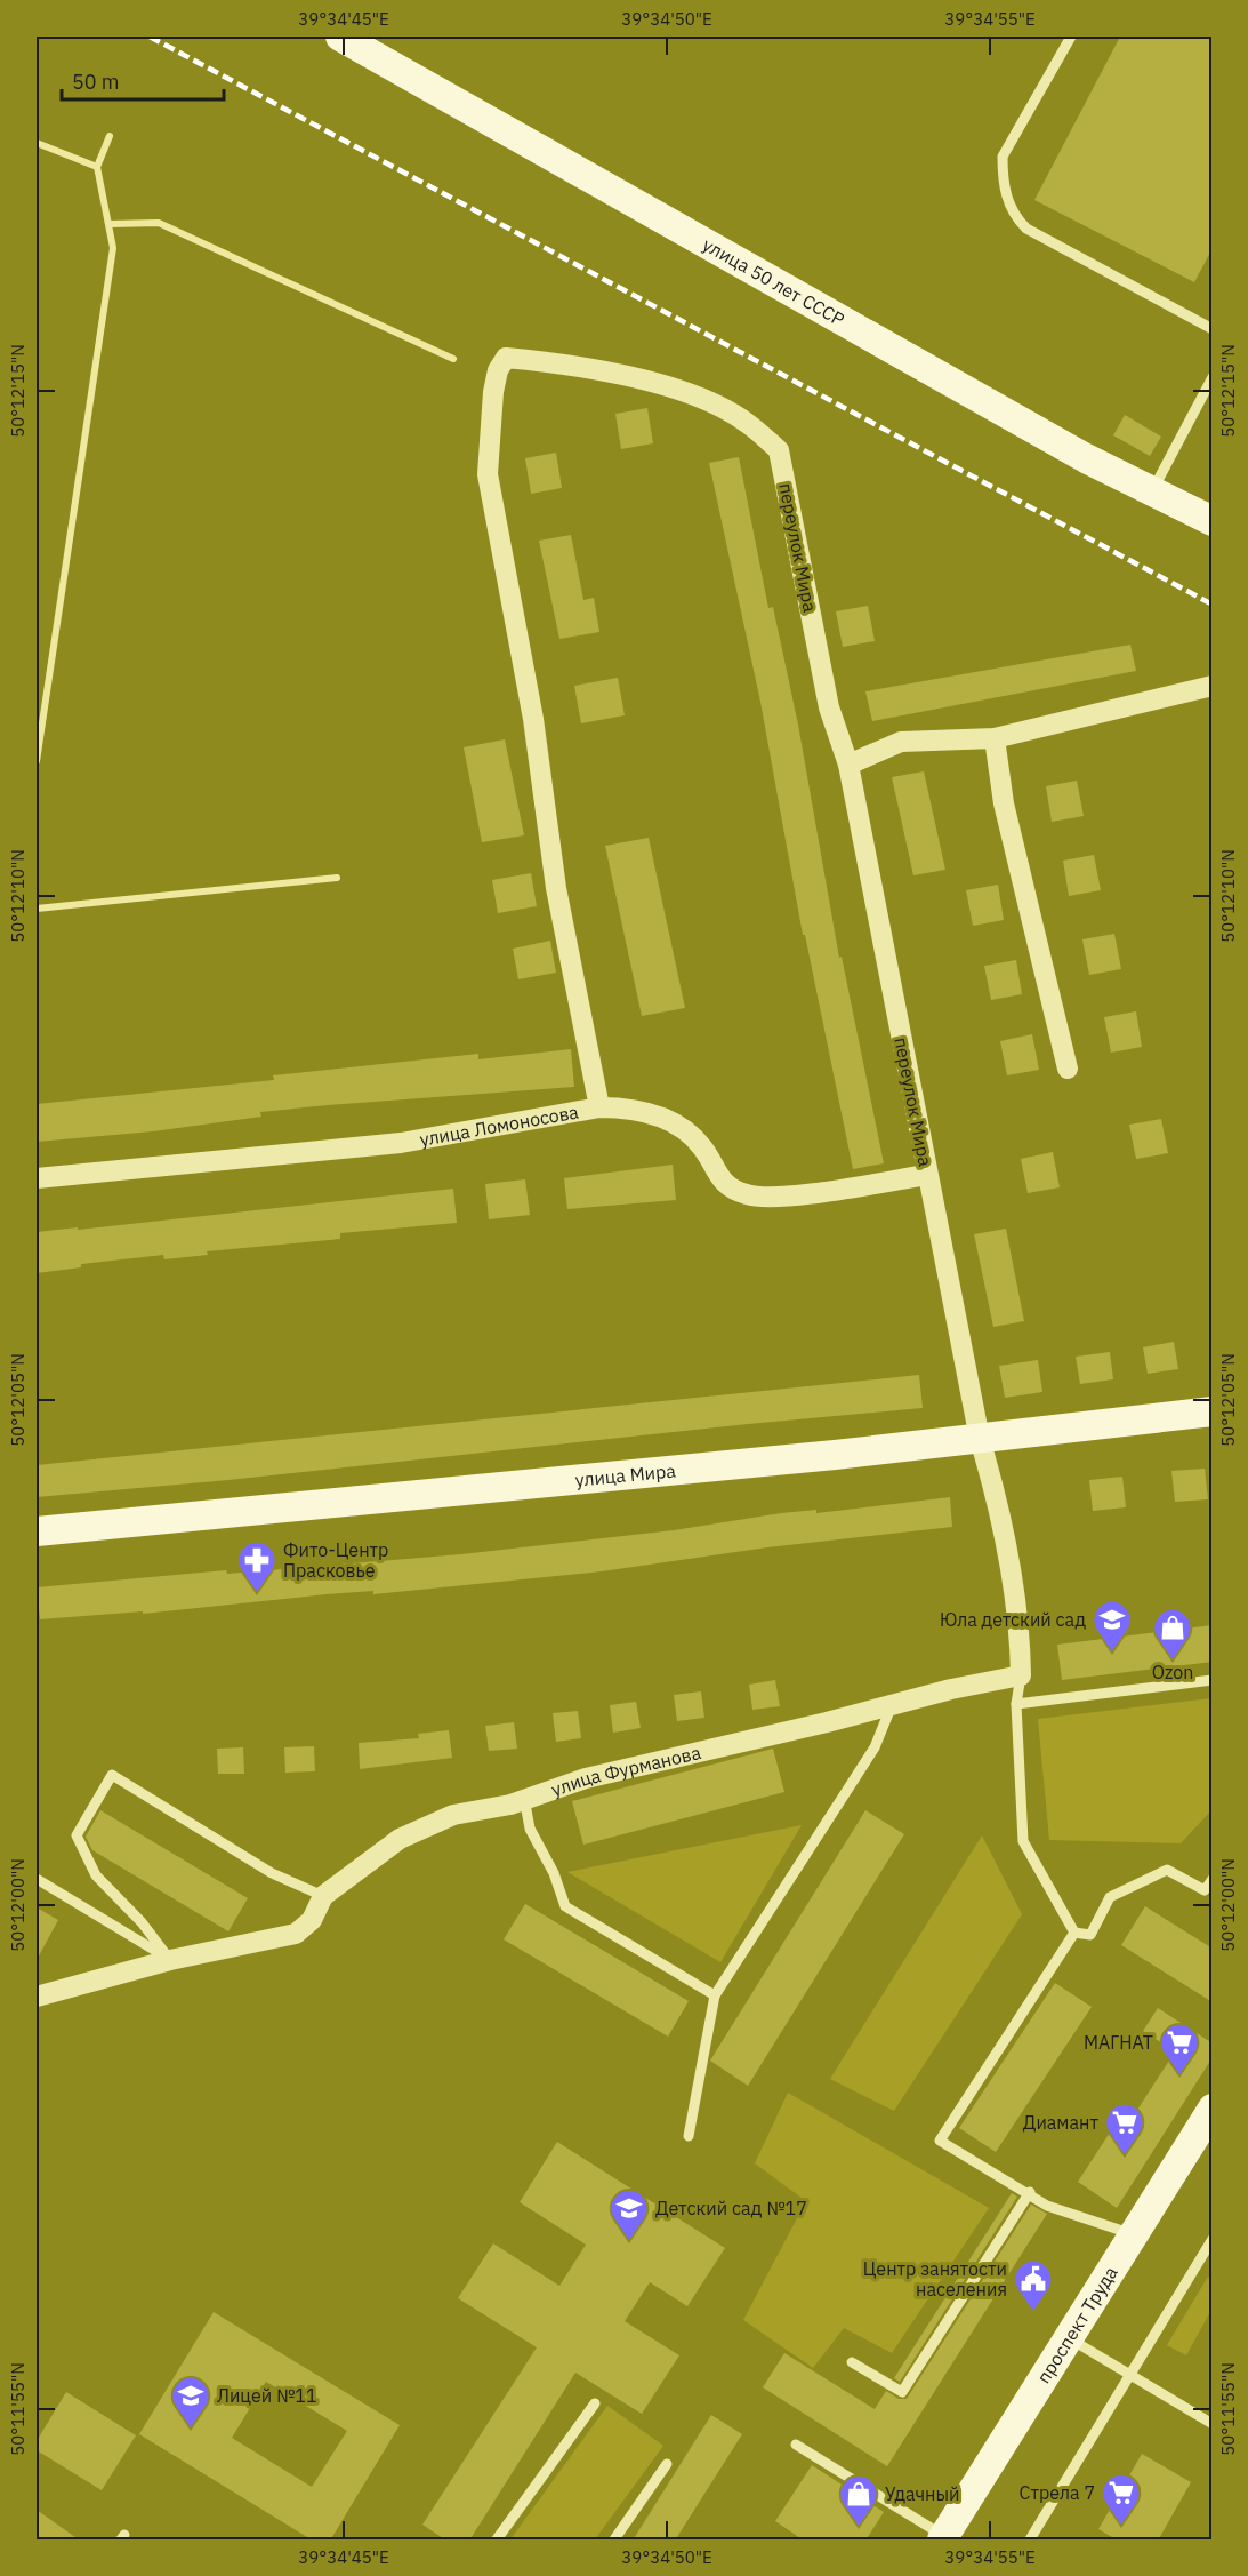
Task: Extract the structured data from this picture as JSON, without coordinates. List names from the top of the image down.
{
  "streets": {
    "street": [
      "улица 50 лет СССР",
      "переулок Мира",
      "улица Ломоносова",
      "улица Мира",
      "улица Фурманова",
      "проспект Труда"
    ]
  },
  "crossings": [
    ["переулок Мира", "улица Ломоносова"],
    ["переулок Мира", "улица Мира"]
  ],
  "places": {
    "pharmacy": ["Фито-Центр Прасковье"],
    "school or university": ["Юла детский сад", "Детский сад №17", "Лицей №11"],
    "shop": ["Ozon", "Удачный"],
    "supermarket": ["МАГНАТ", "Диамант", "Стрела 7"],
    "public building": ["Центр занятости населения"]
  },
  "scale_bar": "50 m",
  "coordinates": [
    "39°34'45\"E",
    "39°34'50\"E",
    "39°34'55\"E",
    "50°12'15\"N",
    "50°12'10\"N",
    "50°12'05\"N",
    "50°12'00\"N",
    "50°11'55\"N"
  ]
}
